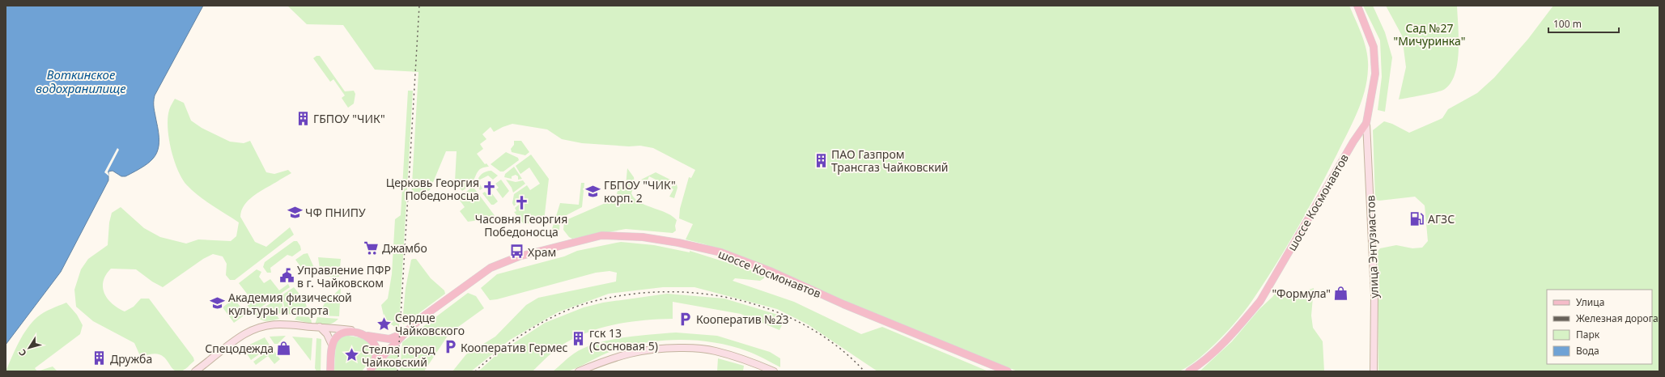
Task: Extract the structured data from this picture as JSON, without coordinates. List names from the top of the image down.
{
  "streets": {
    "main road": ["шоссе Космонавтов"],
    "street": ["улица Энтузиастов"]
  },
  "crossings": [
    ["шоссе Космонавтов", "улица Энтузиастов"]
  ],
  "water": ["Воткинское водохранилище"],
  "parks": ["Сад №27 \"Мичуринка\""],
  "places": {
    "building": [
      "ГБПОУ \"ЧИК\"",
      "ПАО Газпром Трансгаз Чайковский",
      "гск 13 (Сосновая 5)",
      "Дружба"
    ],
    "church": ["Церковь Георгия Победоносца", "Часовня Георгия Победоносца"],
    "school or university": ["ГБПОУ \"ЧИК\" корп. 2", "ЧФ ПНИПУ", "Академия физической культуры и спорта"],
    "fuel station": ["АГЗС"],
    "supermarket": ["Джамбо"],
    "bus stop": ["Храм"],
    "public building": ["Управление ПФР в г. Чайковском"],
    "shop": ["\"Формула\"", "Спецодежда"],
    "parking": ["Кооператив №23", "Кооператив Гермес"],
    "place": ["Сердце Чайковского", "Стелла город Чайковский"]
  },
  "legend": [
    "Улица",
    "Железная дорога",
    "Парк",
    "Вода"
  ],
  "scale_bar": "100 m",
  "north": "bottom left"
}
